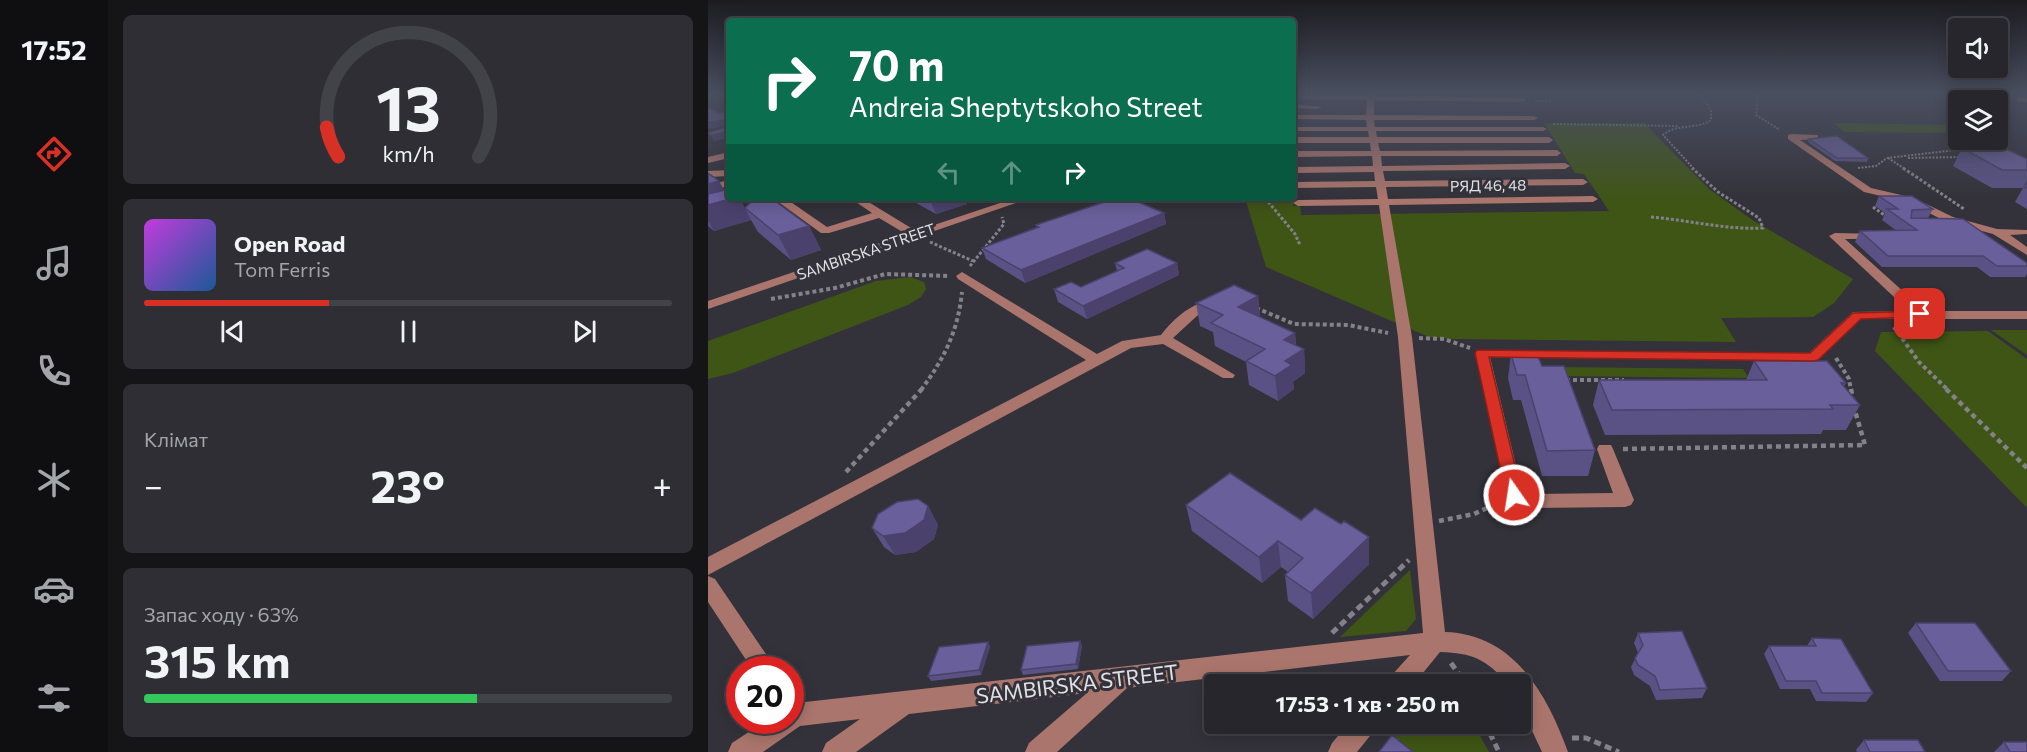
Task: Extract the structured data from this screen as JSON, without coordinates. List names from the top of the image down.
{
  "streets": {
    "street": ["РЯД 46, 48", "SAMBIRSKA STREET"]
  },
  "page": {
    "tabs": "17:52",
    "turn": ["70 m", "Andreia Sheptytskoho Street"],
    "song": ["Open Road", "Tom Ferris"],
    "tile": [
      "Клімат",
      ["Запас ходу · 63%", "315 km"]
    ],
    "heat": ["−", "23°", "+"],
    "limit": "20",
    "trip": "17:53 · 1 хв · 250 m",
    "gauge": ["13", "km/h"]
  }
}
